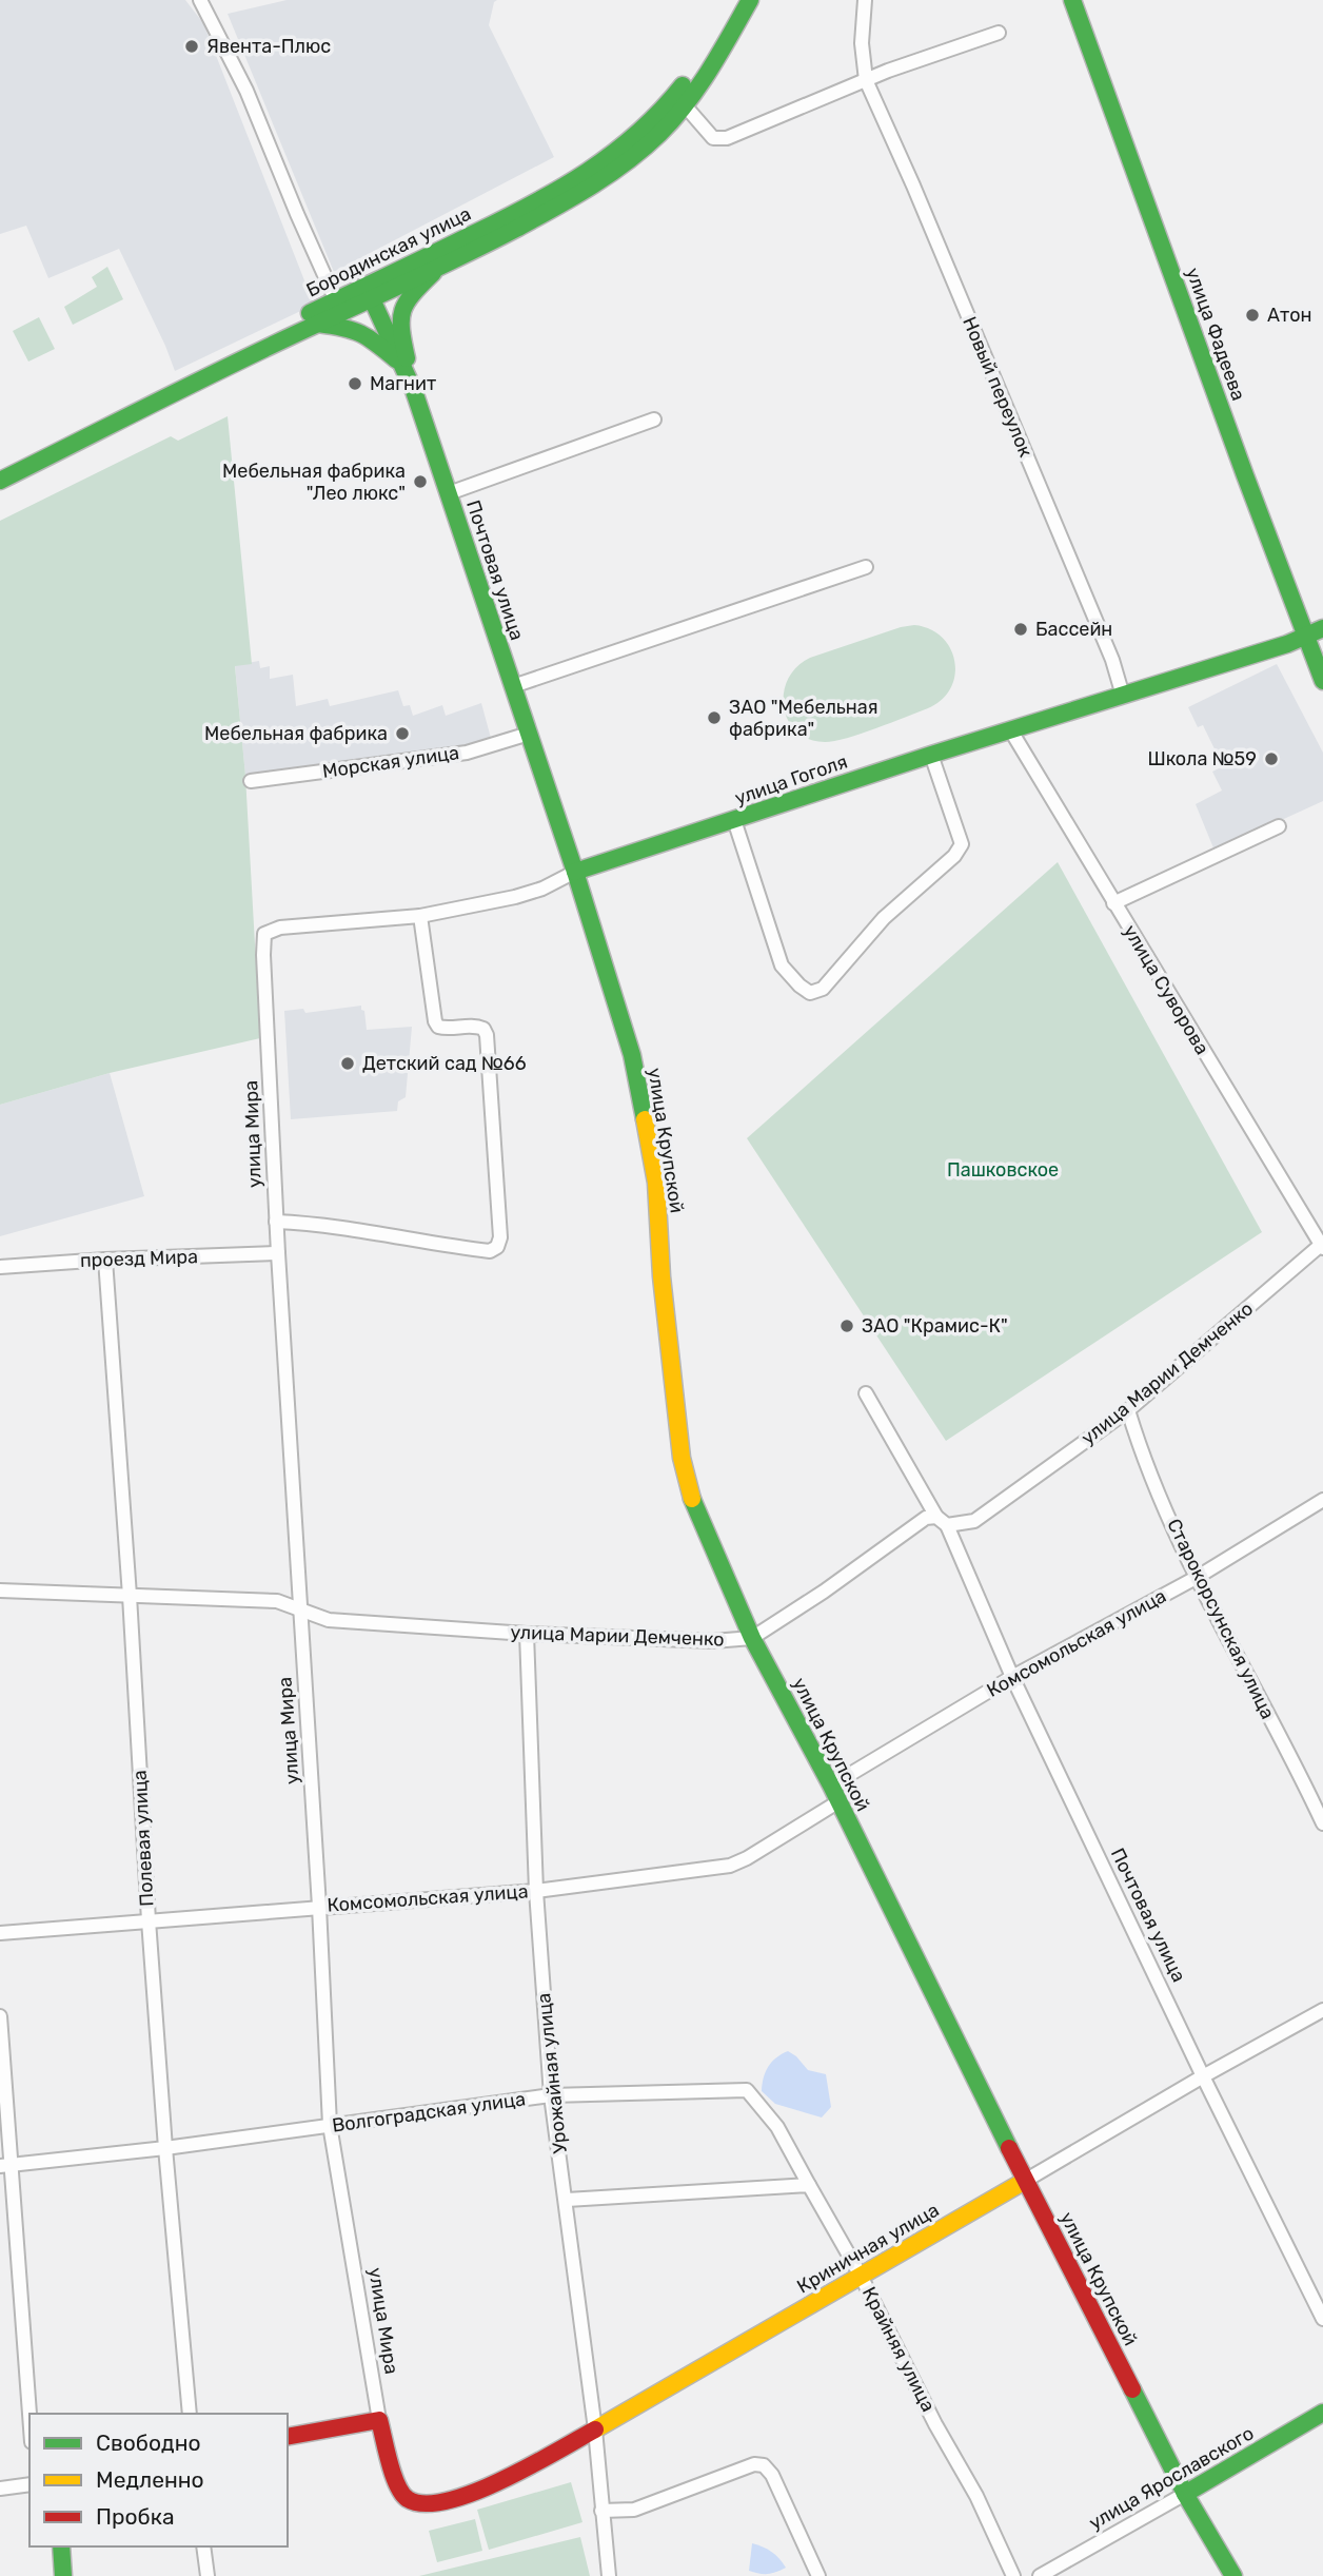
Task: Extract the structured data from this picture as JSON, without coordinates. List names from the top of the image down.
{
  "streets": {
    "street": [
      "Бородинская улица",
      "улица Фадеева",
      "Новый переулок",
      "Почтовая улица",
      "Морская улица",
      "улица Гоголя",
      "улица Суворова",
      "улица Мира",
      "улица Крупской",
      "проезд Мира",
      "улица Марии Демченко",
      "Старокорсунская улица",
      "Комсомольская улица",
      "Полевая улица",
      "Урожайная улица",
      "Волгоградская улица",
      "Криничная улица",
      "Крайняя улица",
      "улица Ярославского"
    ]
  },
  "crossings": [
    ["Бородинская улица", "Почтовая улица"],
    ["улица Фадеева", "улица Гоголя"],
    ["Новый переулок", "улица Гоголя"],
    ["Почтовая улица", "Морская улица"],
    ["Почтовая улица", "улица Гоголя"],
    ["Почтовая улица", "улица Крупской"],
    ["Почтовая улица", "улица Марии Демченко"],
    ["Почтовая улица", "Комсомольская улица"],
    ["Почтовая улица", "Криничная улица"],
    ["улица Гоголя", "улица Суворова"],
    ["улица Гоголя", "улица Мира"],
    ["улица Гоголя", "улица Крупской"],
    ["улица Суворова", "улица Марии Демченко"],
    ["улица Мира", "проезд Мира"],
    ["улица Мира", "улица Марии Демченко"],
    ["улица Мира", "Комсомольская улица"],
    ["улица Мира", "Волгоградская улица"],
    ["улица Мира", "Криничная улица"],
    ["улица Крупской", "улица Марии Демченко"],
    ["улица Крупской", "Комсомольская улица"],
    ["улица Крупской", "Криничная улица"],
    ["улица Крупской", "улица Ярославского"],
    ["проезд Мира", "Полевая улица"],
    ["улица Марии Демченко", "Старокорсунская улица"],
    ["улица Марии Демченко", "Полевая улица"],
    ["улица Марии Демченко", "Урожайная улица"],
    ["Старокорсунская улица", "Комсомольская улица"],
    ["Комсомольская улица", "Полевая улица"],
    ["Комсомольская улица", "Урожайная улица"],
    ["Полевая улица", "Волгоградская улица"],
    ["Урожайная улица", "Волгоградская улица"],
    ["Урожайная улица", "Криничная улица"],
    ["Волгоградская улица", "Крайняя улица"],
    ["Криничная улица", "Крайняя улица"]
  ],
  "parks": ["Пашковское"],
  "places": [
    "Явента-Плюс",
    "Атон",
    "Магнит",
    "Мебельная фабрика \"Лео люкс\"",
    "Бассейн",
    "ЗАО \"Мебельная фабрика\"",
    "Мебельная фабрика",
    "Школа №59",
    "Детский сад №66",
    "ЗАО \"Крамис-К\""
  ],
  "legend": ["Свободно", "Медленно", "Пробка"]
}
